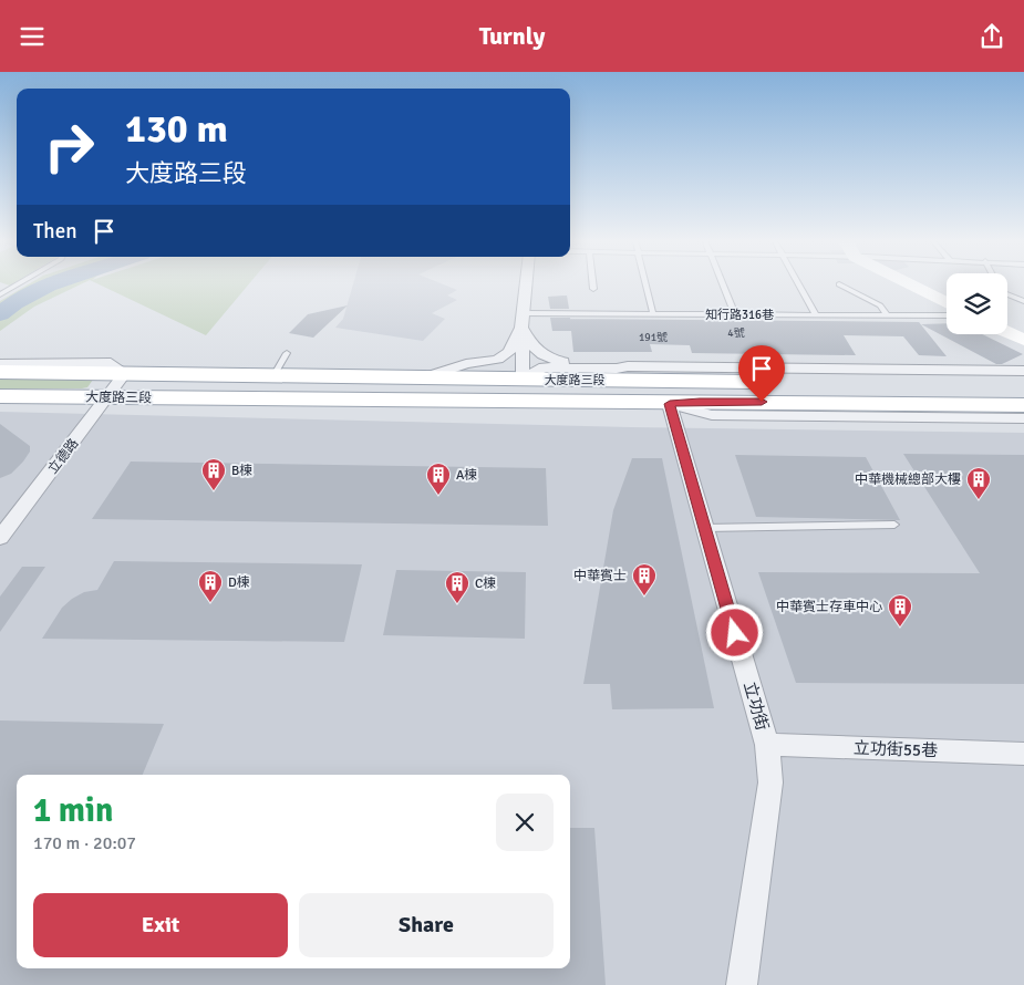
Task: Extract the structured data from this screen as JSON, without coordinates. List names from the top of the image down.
{
  "streets": {
    "main road": ["大度路三段"],
    "street": ["立德路", "立功街", "立功街55巷"],
    "lane": ["知行路316巷"]
  },
  "crossings": [
    ["大度路三段", "立德路"],
    ["大度路三段", "立功街"],
    ["立功街", "立功街55巷"]
  ],
  "places": {
    "building": [
      "B棟",
      "A棟",
      "中華機械總部大樓",
      "中華賓士",
      "D棟",
      "C棟",
      "中華賓士存車中心"
    ]
  },
  "house_numbers": ["4號", "191號"],
  "page": {
    "header": "Turnly",
    "turn": ["130 m", "大度路三段"],
    "then": "Then",
    "heading": ["1 min", "170 m · 20:07"],
    "buttons": ["Exit", "Share"]
  }
}
